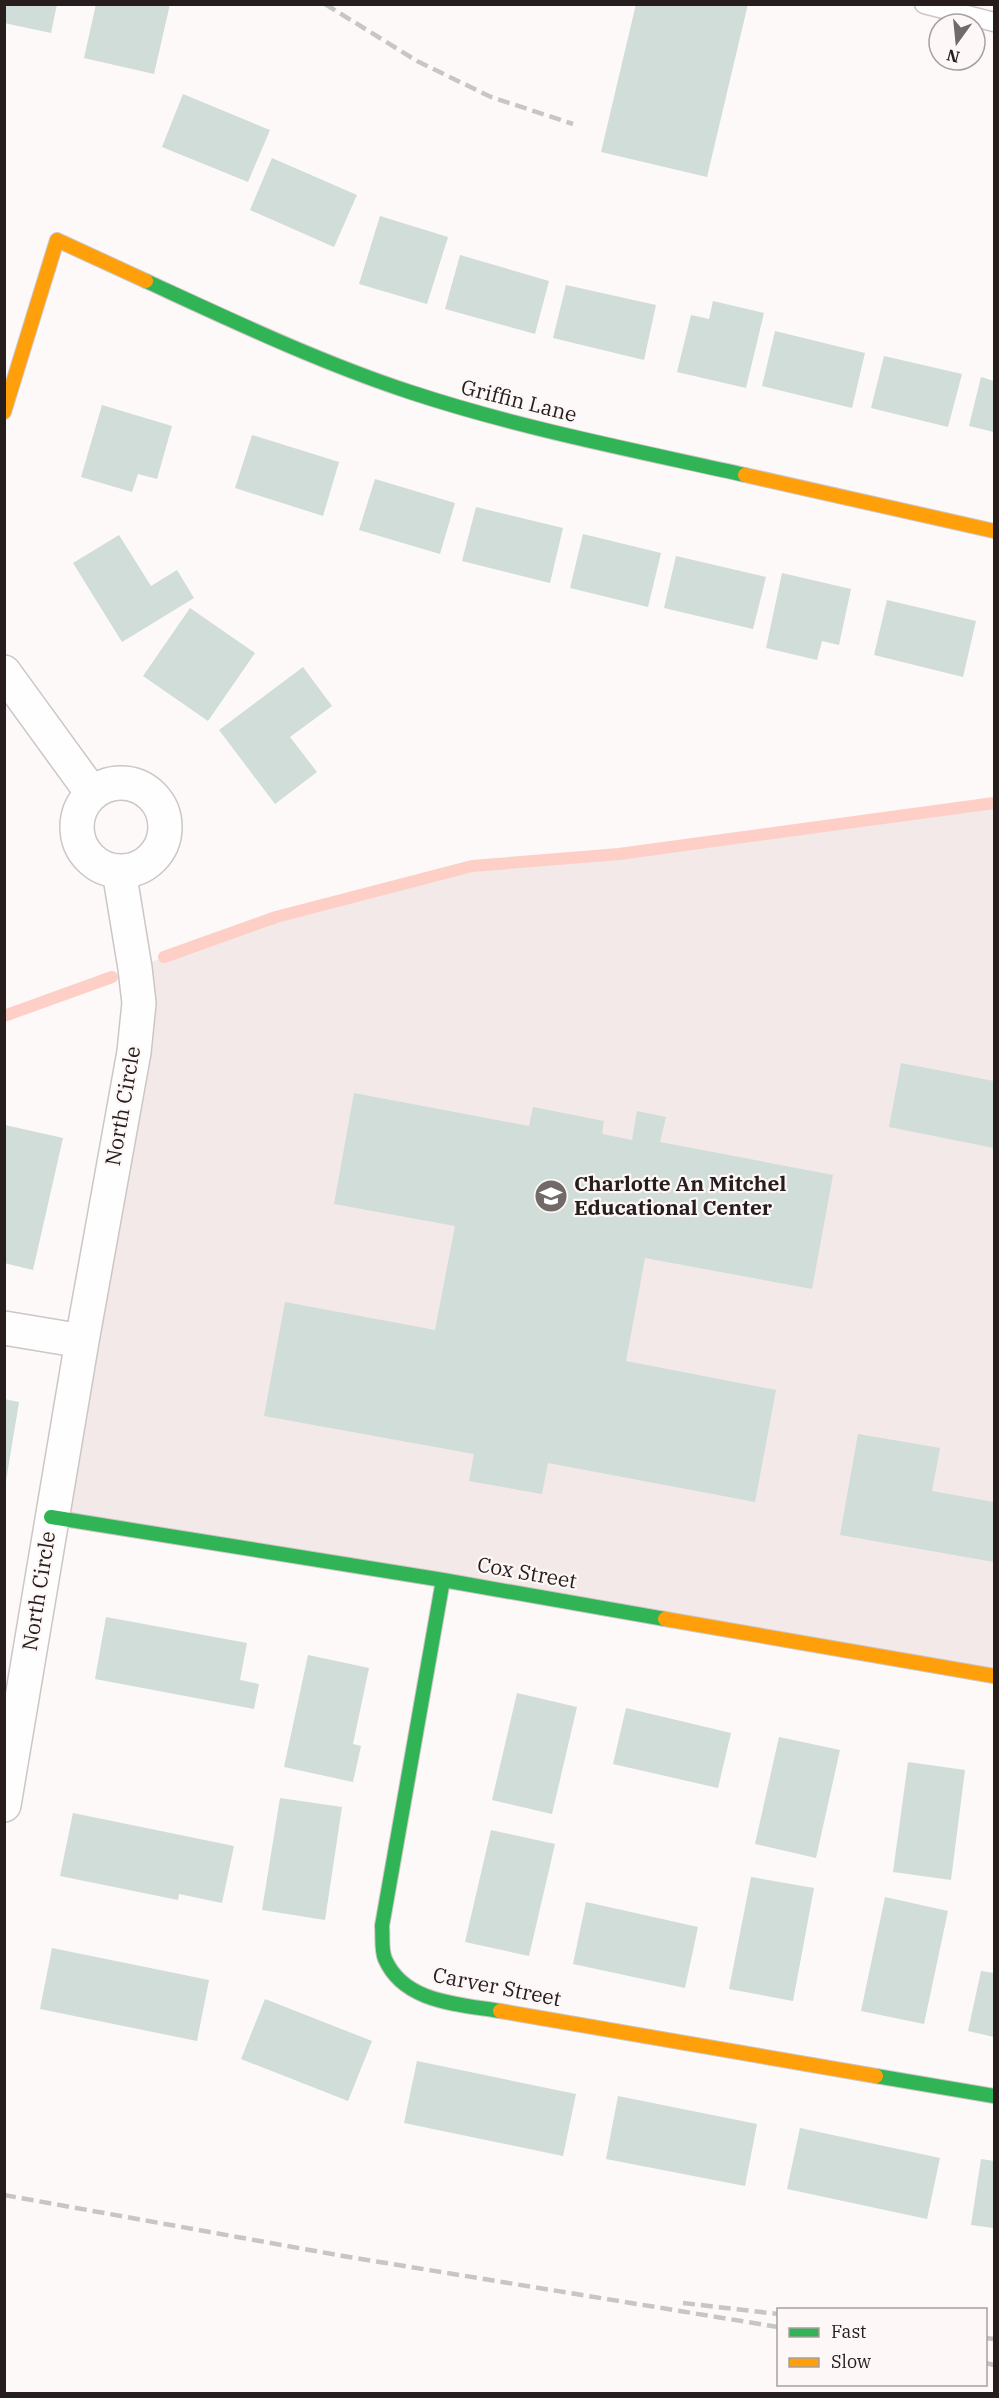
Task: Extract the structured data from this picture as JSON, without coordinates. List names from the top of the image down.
{
  "streets": {
    "street": [
      "Griffin Lane",
      "North Circle",
      "Cox Street",
      "Carver Street"
    ]
  },
  "crossings": [
    ["North Circle", "Cox Street"],
    ["Cox Street", "Carver Street"]
  ],
  "places": {
    "school or university": ["Charlotte An Mitchel Educational Center"]
  },
  "legend": ["Fast", "Slow"],
  "north": "bottom"
}
